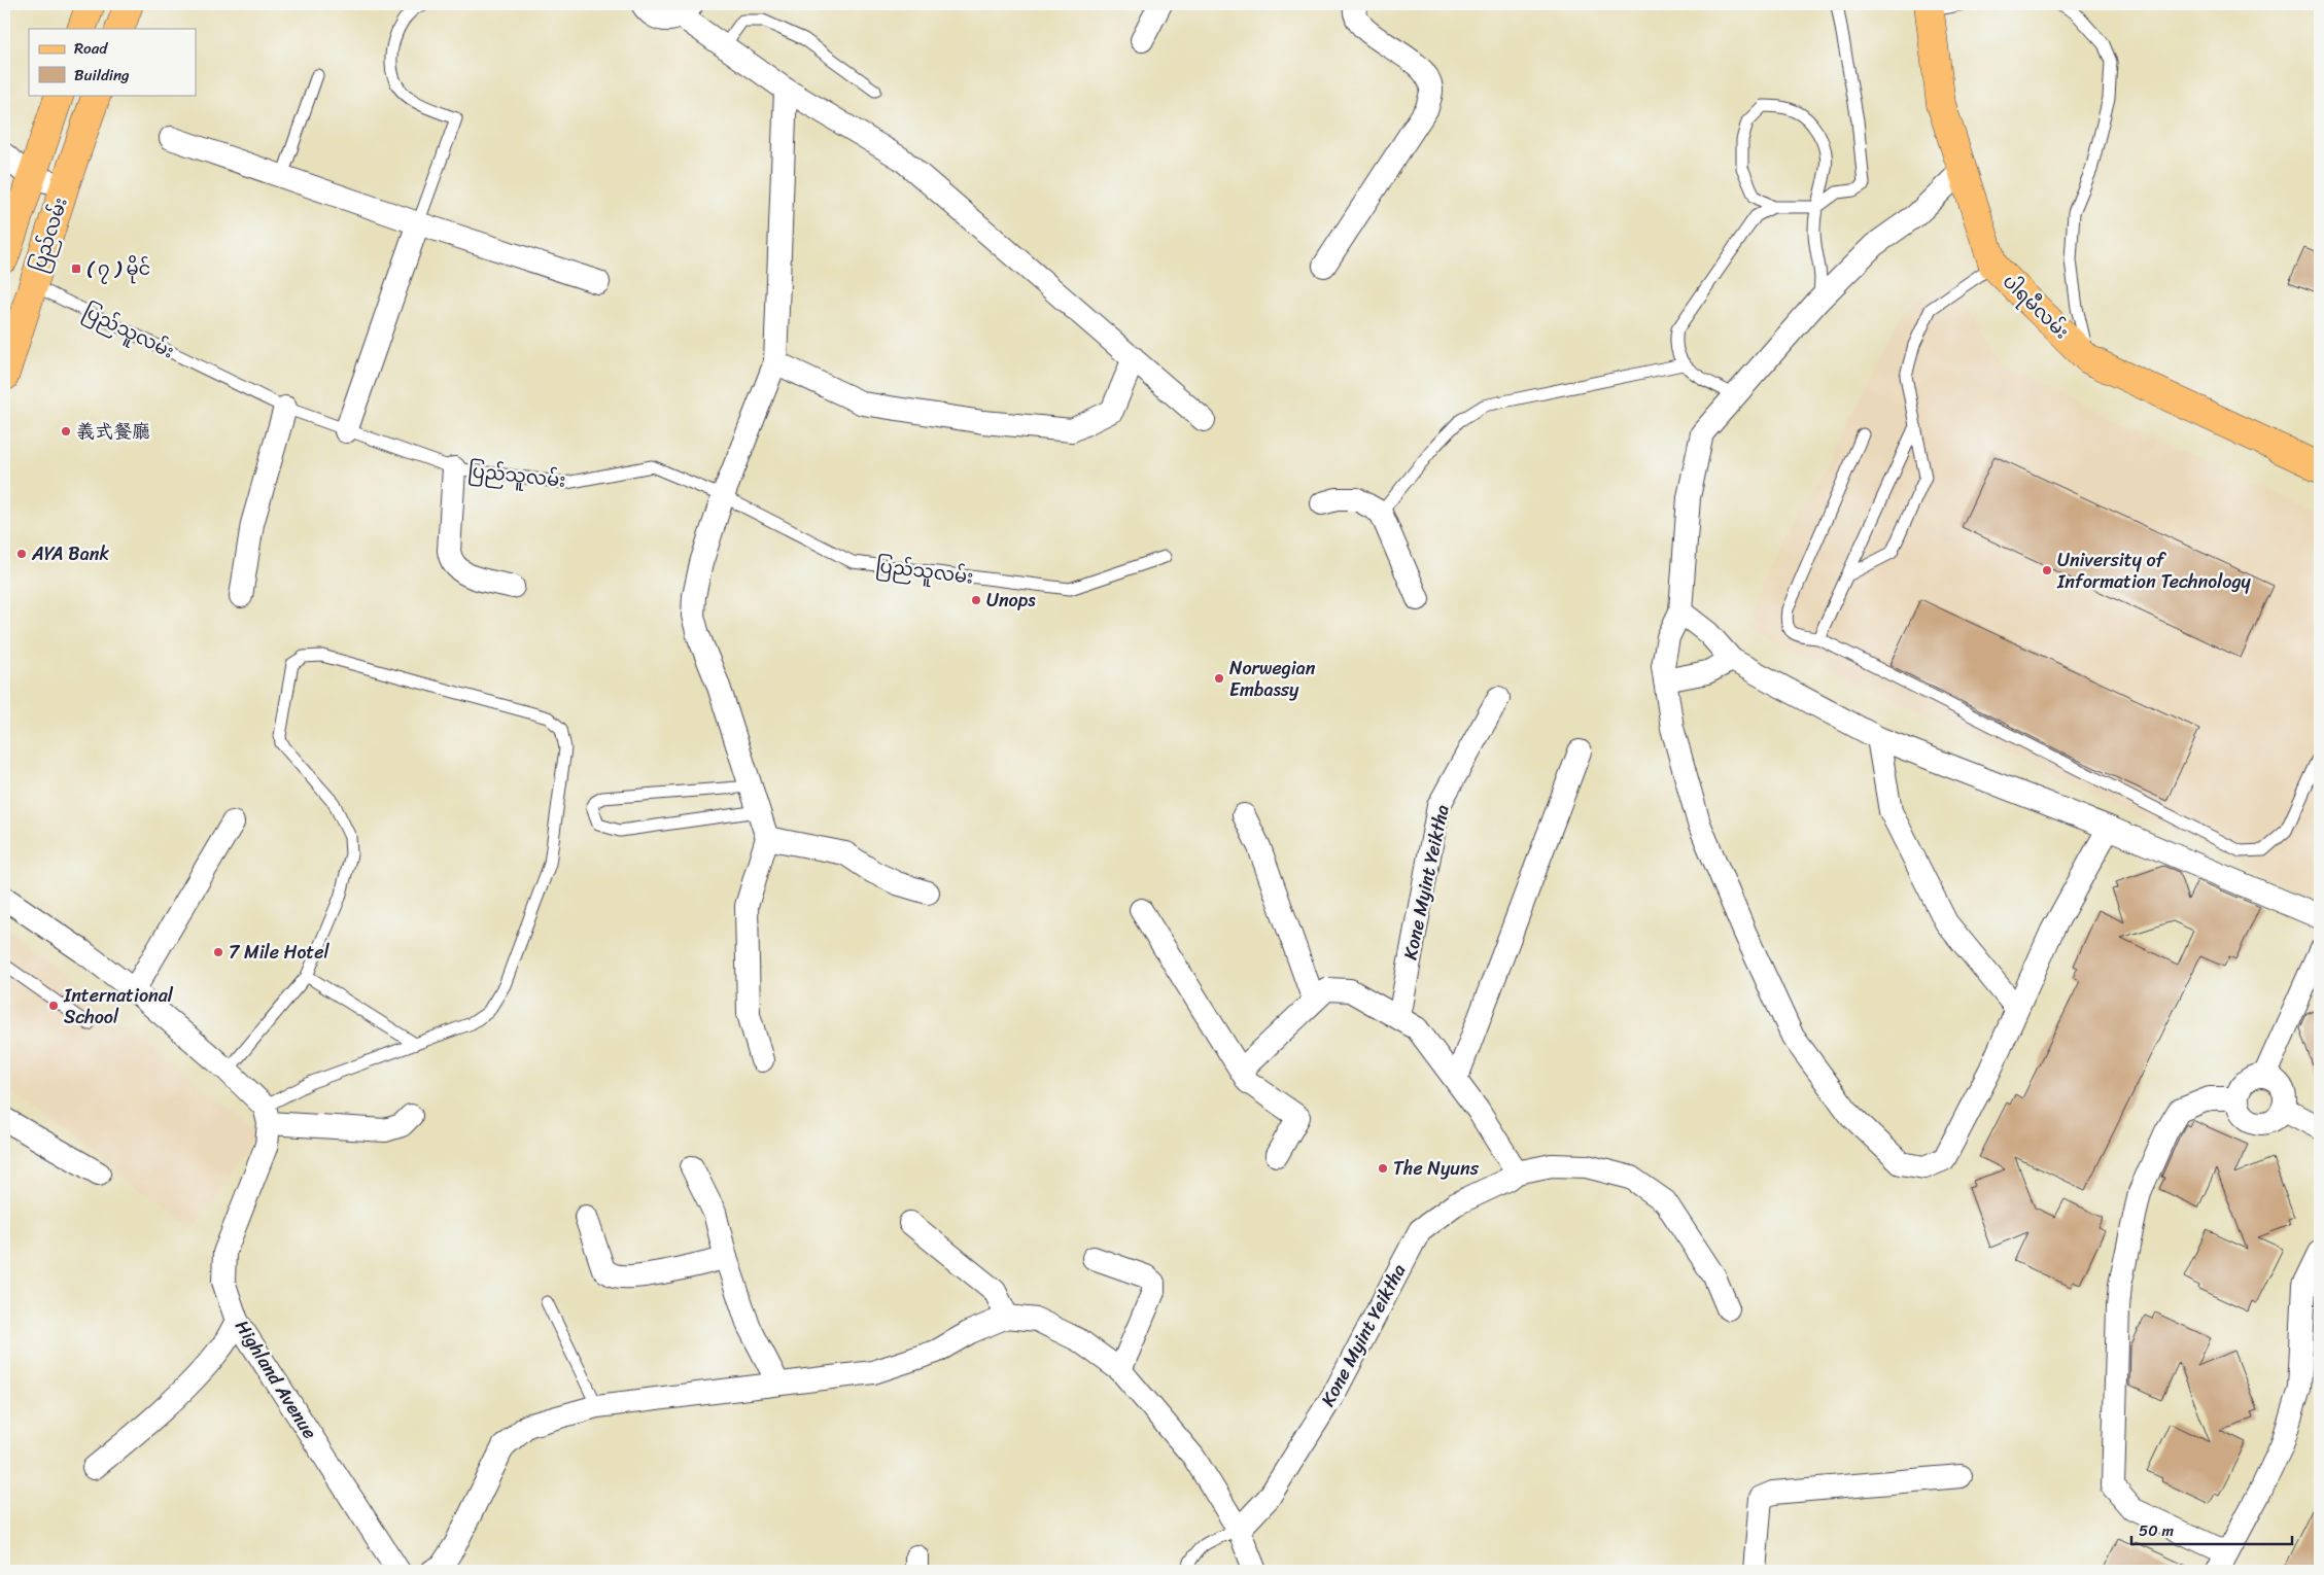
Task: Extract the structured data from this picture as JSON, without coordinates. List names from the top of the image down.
{
  "streets": {
    "main road": ["ပြည်လမ်း", "ပါရမီလမ်း"],
    "street": ["Kone Myint Yeiktha", "Highland Avenue"],
    "lane": ["ပြည်သူလမ်း"]
  },
  "crossings": [
    ["ပြည်လမ်း", "ပြည်သူလမ်း"]
  ],
  "places": {
    "transit": ["( ၇ ) မိုင်"],
    "other": [
      "義式餐廳",
      "AYA Bank",
      "University of Information Technology",
      "Unops",
      "Norwegian Embassy",
      "7 Mile Hotel",
      "International School",
      "The Nyuns"
    ]
  },
  "legend": ["Road", "Building"],
  "scale_bar": "50 m"
}
